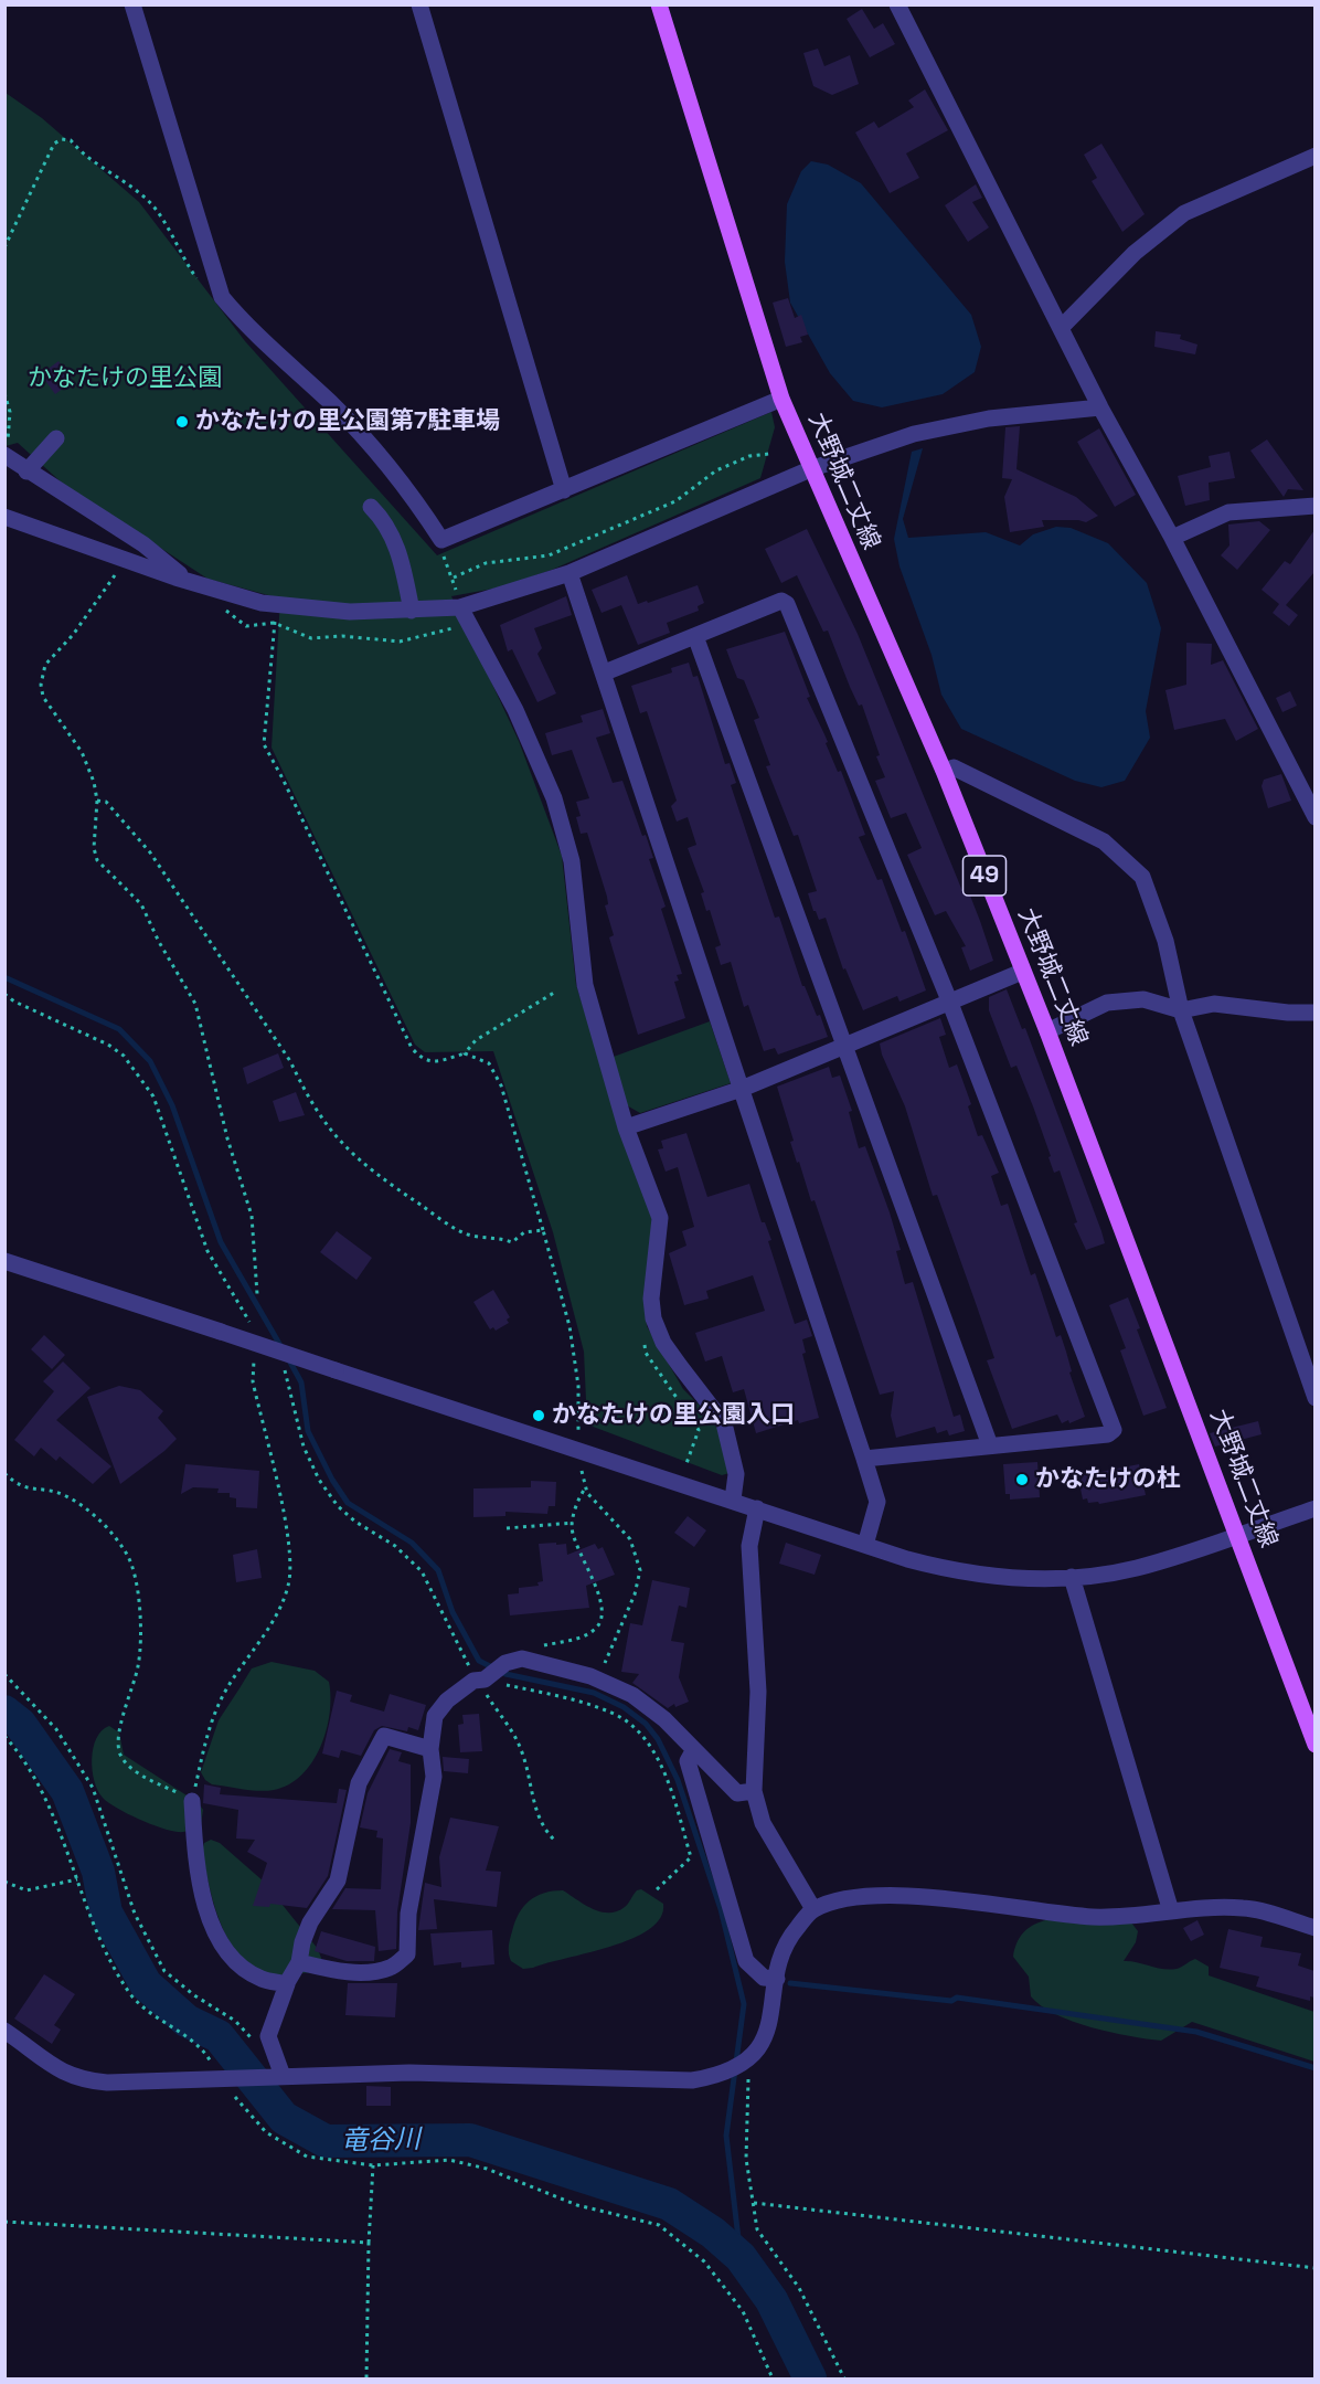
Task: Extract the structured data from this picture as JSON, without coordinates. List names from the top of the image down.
{
  "streets": {
    "main road": ["大野城二丈線", "49"]
  },
  "water": ["竜谷川"],
  "parks": ["かなたけの里公園"],
  "places": ["かなたけの里公園第7駐車場", "かなたけの里公園入口", "かなたけの杜"]
}
